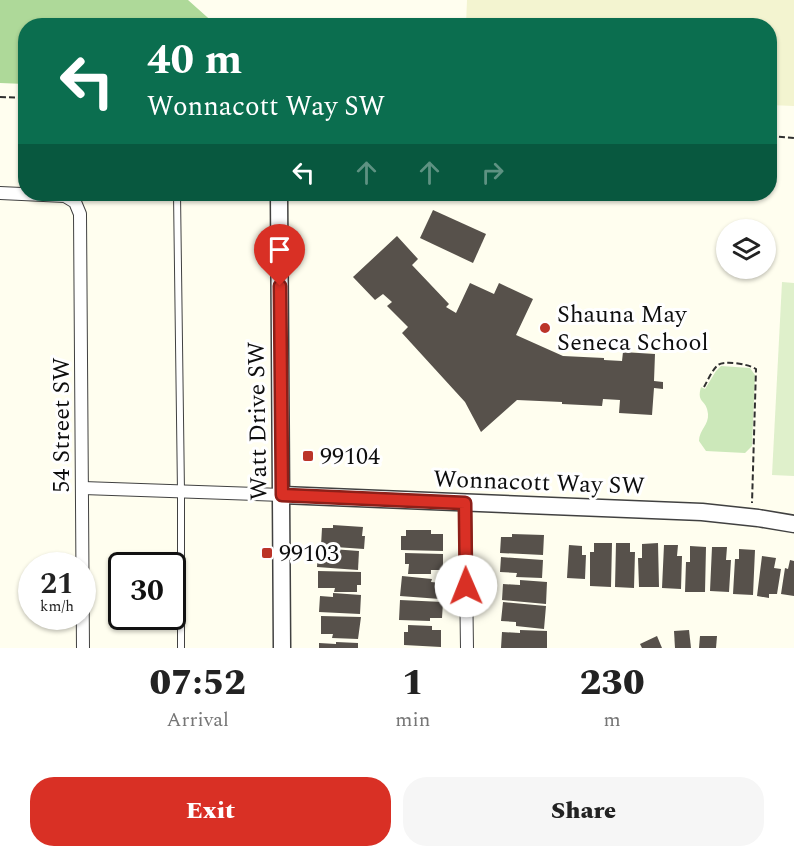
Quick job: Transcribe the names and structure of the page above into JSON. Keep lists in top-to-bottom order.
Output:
{
  "streets": {
    "street": ["Watt Drive SW", "54 Street SW", "Wonnacott Way SW"]
  },
  "crossings": [
    ["Watt Drive SW", "Wonnacott Way SW"]
  ],
  "places": {
    "other": ["Shauna May Seneca School"],
    "transit": ["99104", "99103"]
  },
  "page": {
    "turn": ["40 m", "Wonnacott Way SW"],
    "speed": "21 km/h",
    "limit": "30",
    "eta": [
      "07:52",
      "Arrival",
      "1",
      "min",
      "230",
      "m"
    ],
    "buttons": ["Exit", "Share"]
  }
}
